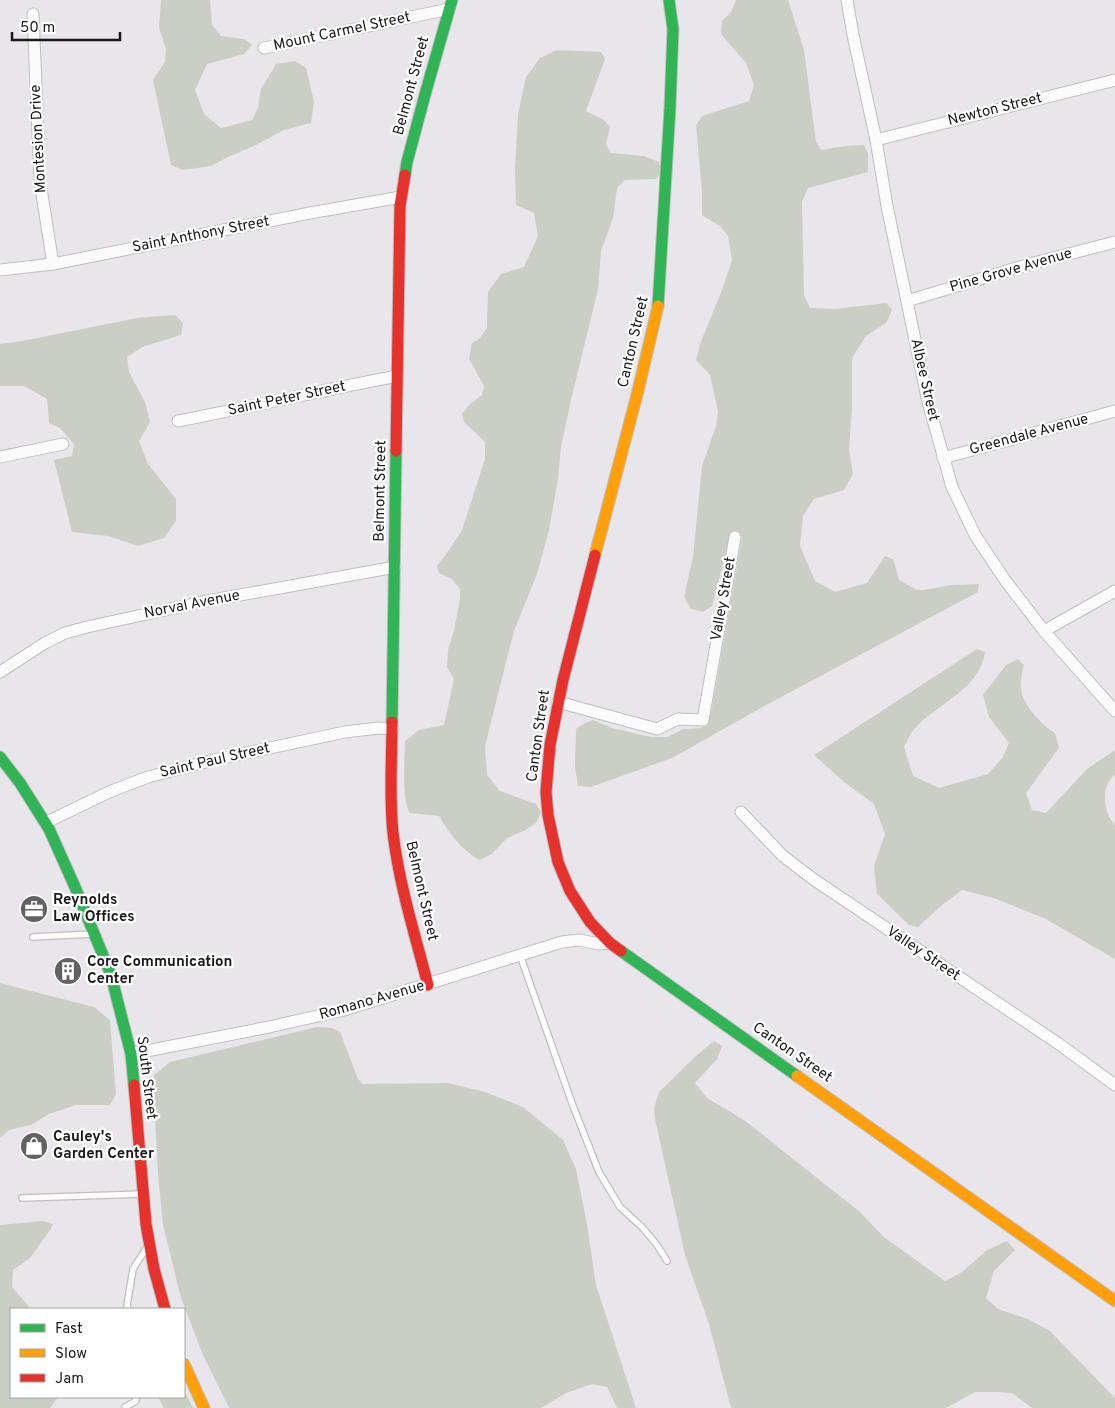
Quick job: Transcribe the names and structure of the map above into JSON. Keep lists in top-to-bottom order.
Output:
{
  "streets": {
    "street": [
      "Mount Carmel Street",
      "Belmont Street",
      "Newton Street",
      "Montesion Drive",
      "Saint Anthony Street",
      "Pine Grove Avenue",
      "Canton Street",
      "Albee Street",
      "Saint Peter Street",
      "Greendale Avenue",
      "Valley Street",
      "Norval Avenue",
      "Saint Paul Street",
      "Romano Avenue",
      "South Street"
    ]
  },
  "crossings": [
    ["Mount Carmel Street", "Belmont Street"],
    ["Belmont Street", "Saint Anthony Street"],
    ["Belmont Street", "Saint Peter Street"],
    ["Belmont Street", "Norval Avenue"],
    ["Belmont Street", "Saint Paul Street"],
    ["Belmont Street", "Romano Avenue"],
    ["Newton Street", "Albee Street"],
    ["Montesion Drive", "Saint Anthony Street"],
    ["Pine Grove Avenue", "Albee Street"],
    ["Canton Street", "Valley Street"],
    ["Canton Street", "Romano Avenue"],
    ["Albee Street", "Greendale Avenue"],
    ["Saint Paul Street", "South Street"],
    ["Romano Avenue", "South Street"]
  ],
  "places": {
    "office": ["Reynolds Law Offices"],
    "building": ["Core Communication Center"],
    "shop": ["Cauley's Garden Center"]
  },
  "legend": ["Fast", "Slow", "Jam"],
  "scale_bar": "50 m"
}
